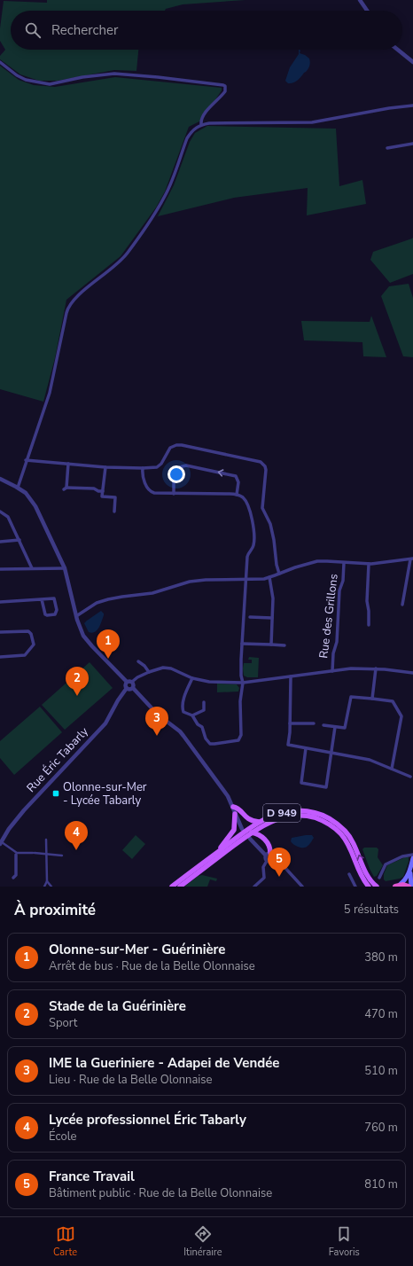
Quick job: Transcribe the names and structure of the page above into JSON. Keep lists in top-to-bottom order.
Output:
{
  "streets": {
    "main road": ["D 949"],
    "street": ["Rue des Grillons", "Rue Éric Tabarly"]
  },
  "places": {
    "transit": ["Olonne-sur-Mer - Lycée Tabarly"]
  },
  "page": {
    "search": "Rechercher",
    "pins": [
      "1",
      "2",
      "3",
      "4",
      "5"
    ],
    "heading": ["À proximité", "5 résultats"],
    "list": [
      {
        "mark": "1",
        "name": "Olonne-sur-Mer - Guérinière",
        "note": "Arrêt de bus · Rue de la Belle Olonnaise",
        "value": "380 m"
      },
      {
        "mark": "2",
        "name": "Stade de la Guérinière",
        "note": "Sport",
        "value": "470 m"
      },
      {
        "mark": "3",
        "name": "IME la Gueriniere - Adapei de Vendée",
        "note": "Lieu · Rue de la Belle Olonnaise",
        "value": "510 m"
      },
      {
        "mark": "4",
        "name": "Lycée professionnel Éric Tabarly",
        "note": "École",
        "value": "760 m"
      },
      {
        "mark": "5",
        "name": "France Travail",
        "note": "Bâtiment public · Rue de la Belle Olonnaise",
        "value": "810 m"
      }
    ],
    "nav": ["Carte", "Itinéraire", "Favoris"]
  }
}
